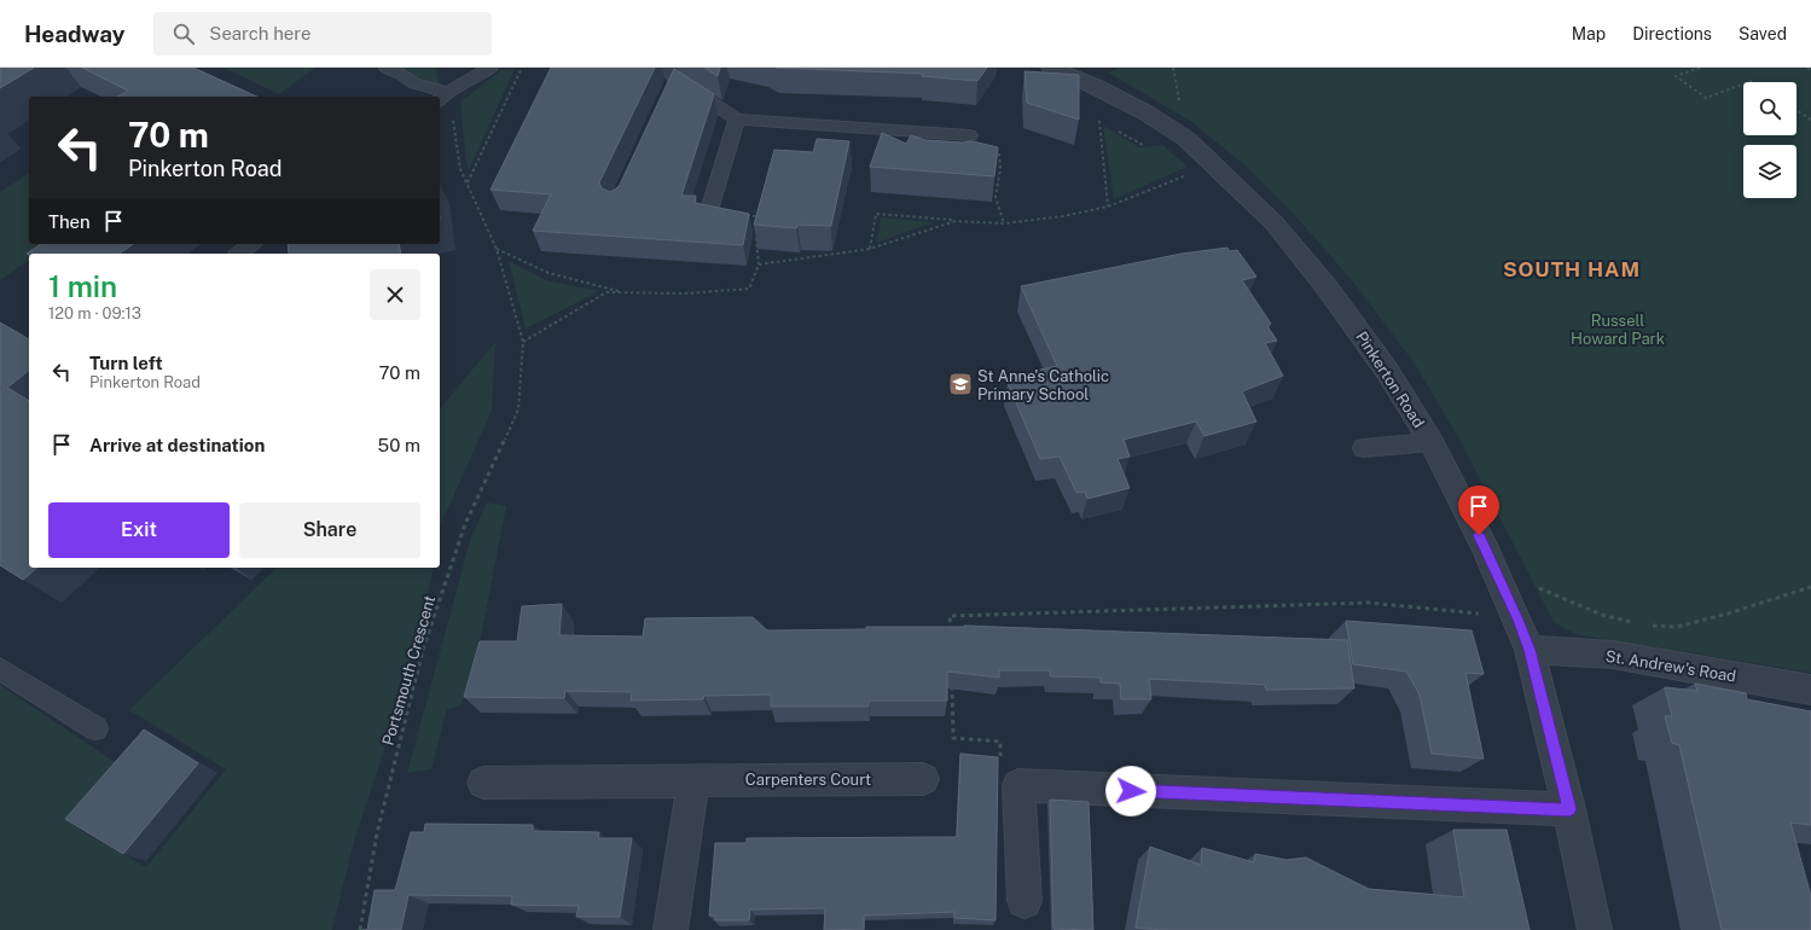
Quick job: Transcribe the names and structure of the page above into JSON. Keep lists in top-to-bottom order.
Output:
{
  "streets": {
    "street": ["Pinkerton Road", "St. Andrew's Road", "Carpenters Court"],
    "path": ["Portsmouth Crescent"]
  },
  "crossings": [
    ["Pinkerton Road", "St. Andrew's Road"]
  ],
  "districts": ["SOUTH HAM"],
  "parks": ["Russell Howard Park"],
  "places": {
    "school or university": ["St Anne's Catholic Primary School"]
  },
  "page": {
    "header": "Headway",
    "search": "Search here",
    "nav": ["Map", "Directions", "Saved"],
    "turn": ["70 m", "Pinkerton Road"],
    "then": "Then",
    "heading": ["1 min", "120 m · 09:13"],
    "list": [
      {
        "name": "Turn left",
        "note": "Pinkerton Road",
        "value": "70 m"
      },
      {
        "name": "Arrive at destination",
        "value": "50 m"
      }
    ],
    "buttons": ["Exit", "Share"]
  }
}
